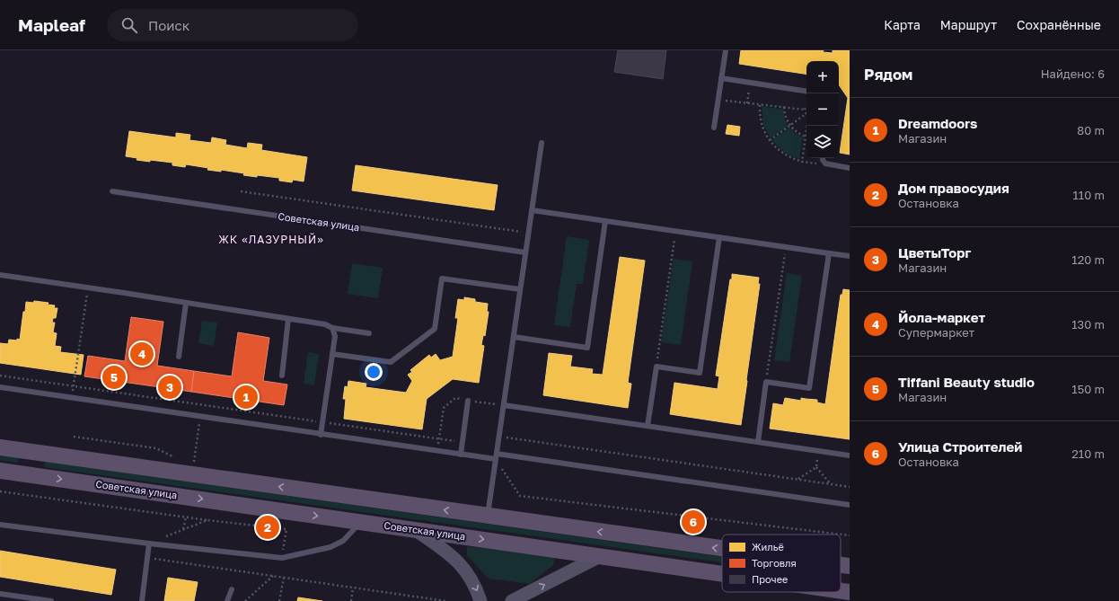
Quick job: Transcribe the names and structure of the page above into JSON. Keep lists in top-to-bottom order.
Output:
{
  "streets": {
    "main road": ["Советская улица"]
  },
  "districts": ["ЖК «ЛАЗУРНЫЙ»"],
  "legend": ["Жильё", "Торговля", "Прочее"],
  "page": {
    "header": "Mapleaf",
    "search": "Поиск",
    "nav": ["Карта", "Маршрут", "Сохранённые"],
    "heading": ["Рядом", "Найдено: 6"],
    "map_buttons": ["+", "−"],
    "list": [
      {
        "mark": "1",
        "name": "Dreamdoors",
        "note": "Магазин",
        "value": "80 m"
      },
      {
        "mark": "2",
        "name": "Дом правосудия",
        "note": "Остановка",
        "value": "110 m"
      },
      {
        "mark": "3",
        "name": "ЦветыТорг",
        "note": "Магазин",
        "value": "120 m"
      },
      {
        "mark": "4",
        "name": "Йола-маркет",
        "note": "Супермаркет",
        "value": "130 m"
      },
      {
        "mark": "5",
        "name": "Tiffani Beauty studio",
        "note": "Магазин",
        "value": "150 m"
      },
      {
        "mark": "6",
        "name": "Улица Строителей",
        "note": "Остановка",
        "value": "210 m"
      }
    ],
    "pins": [
      "4",
      "5",
      "3",
      "1",
      "6",
      "2"
    ]
  }
}
